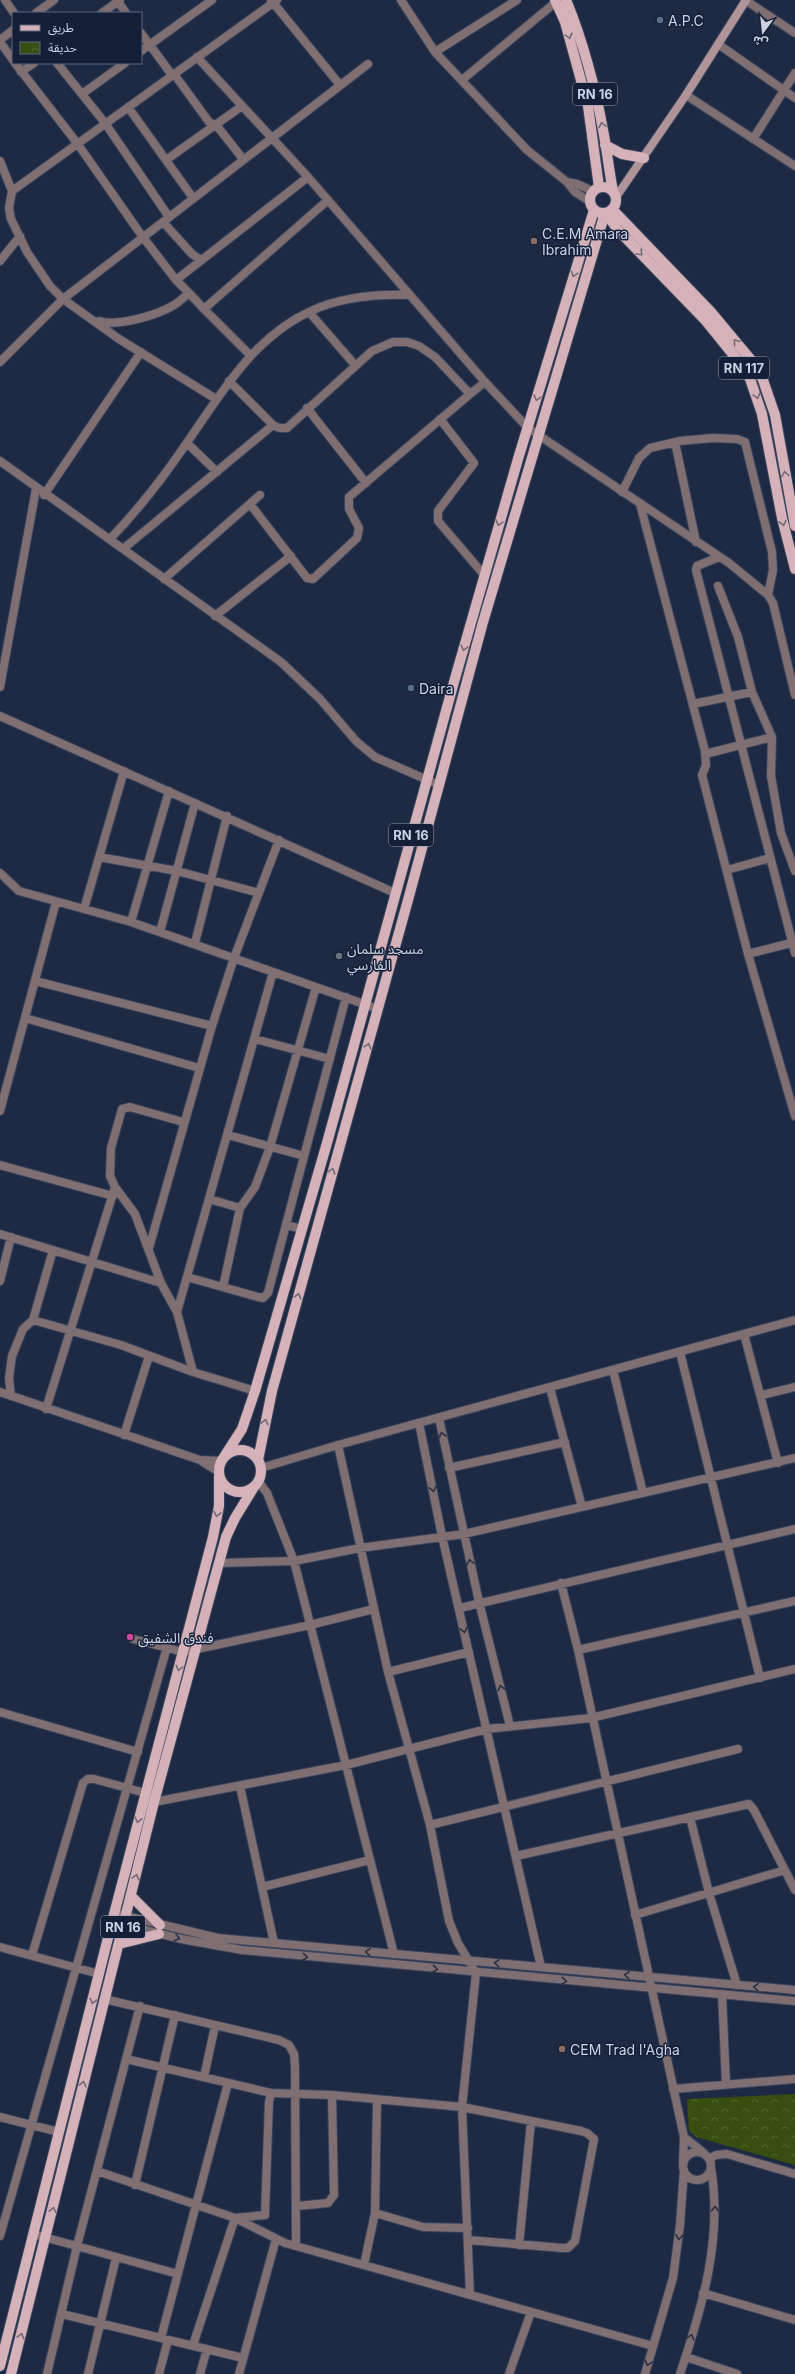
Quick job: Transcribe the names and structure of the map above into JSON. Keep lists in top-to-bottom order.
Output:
{
  "streets": {
    "main road": ["RN 16", "RN 117"]
  },
  "crossings": [
    ["RN 16", "RN 117"]
  ],
  "places": [
    "A.P.C",
    "C.E.M Amara Ibrahim",
    "Daira",
    "مسجد سلمان الفارسي",
    "فندق الشفيق",
    "CEM Trad l'Agha"
  ],
  "legend": ["طريق", "حديقة"],
  "north": "bottom"
}
